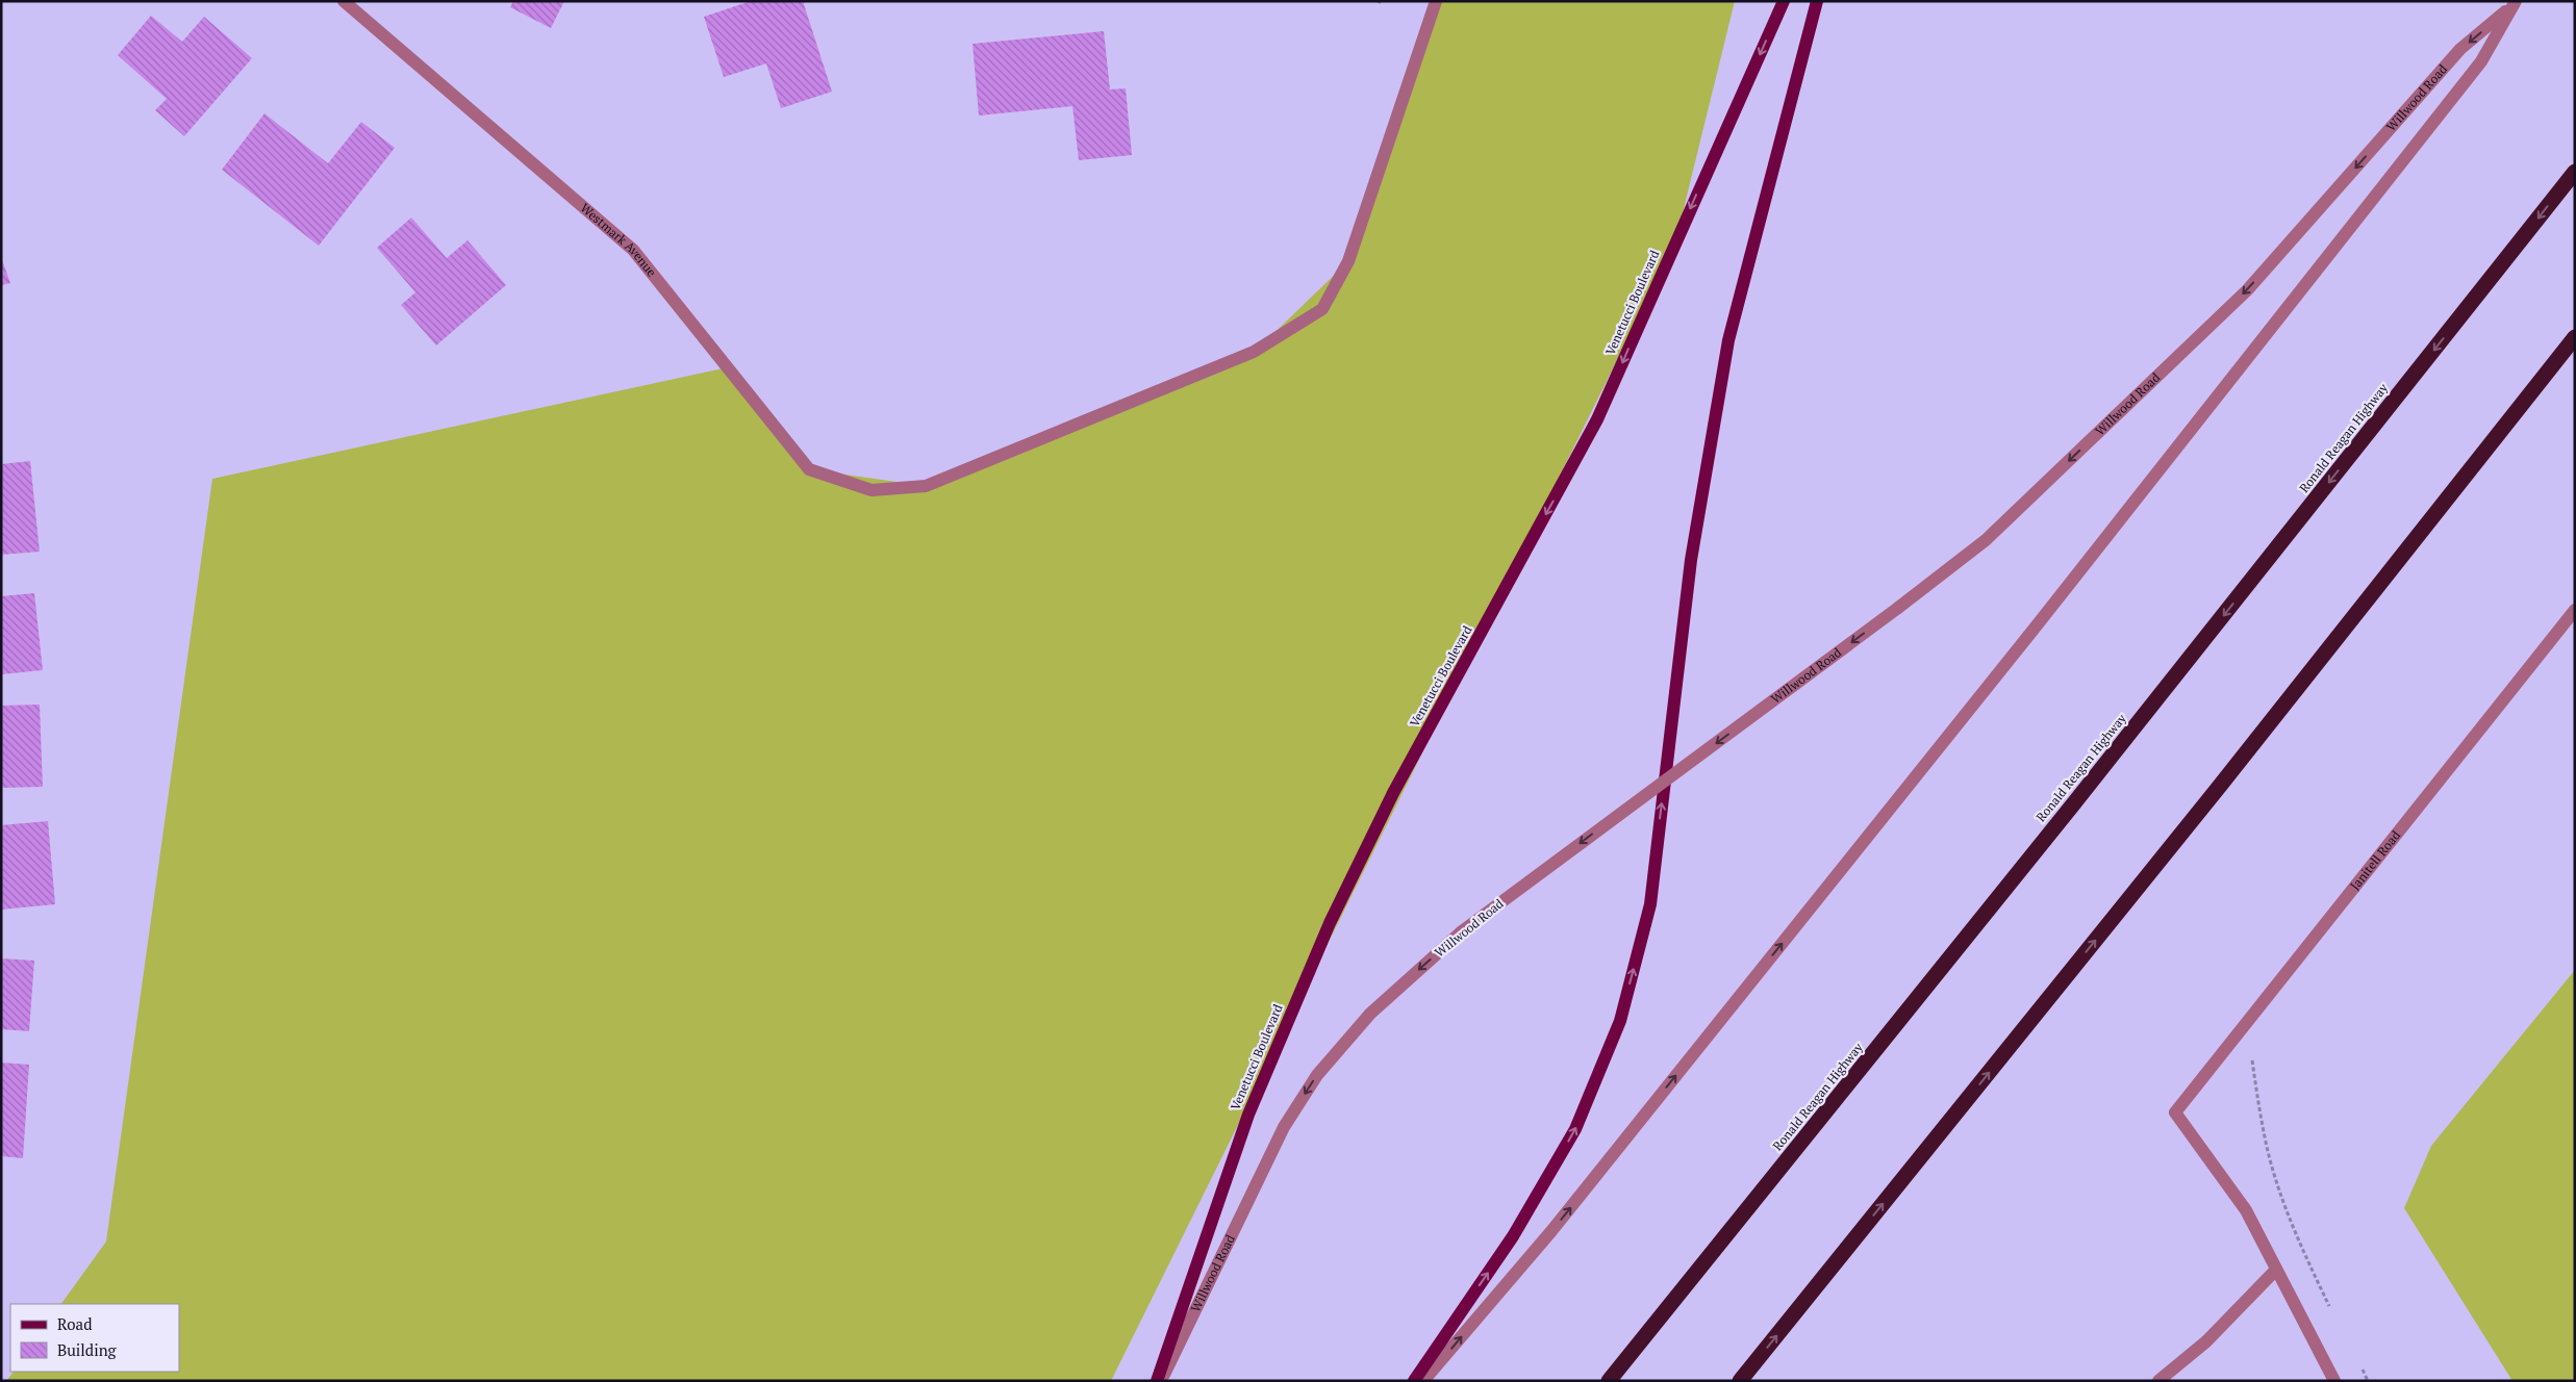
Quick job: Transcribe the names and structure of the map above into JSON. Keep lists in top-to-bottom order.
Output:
{
  "streets": {
    "highway": ["Ronald Reagan Highway"],
    "main road": ["Venetucci Boulevard"],
    "street": ["Willwood Road", "Westmark Avenue", "Janitell Road"]
  },
  "crossings": [
    ["Willwood Road", "Venetucci Boulevard"]
  ],
  "legend": ["Road", "Building"]
}
